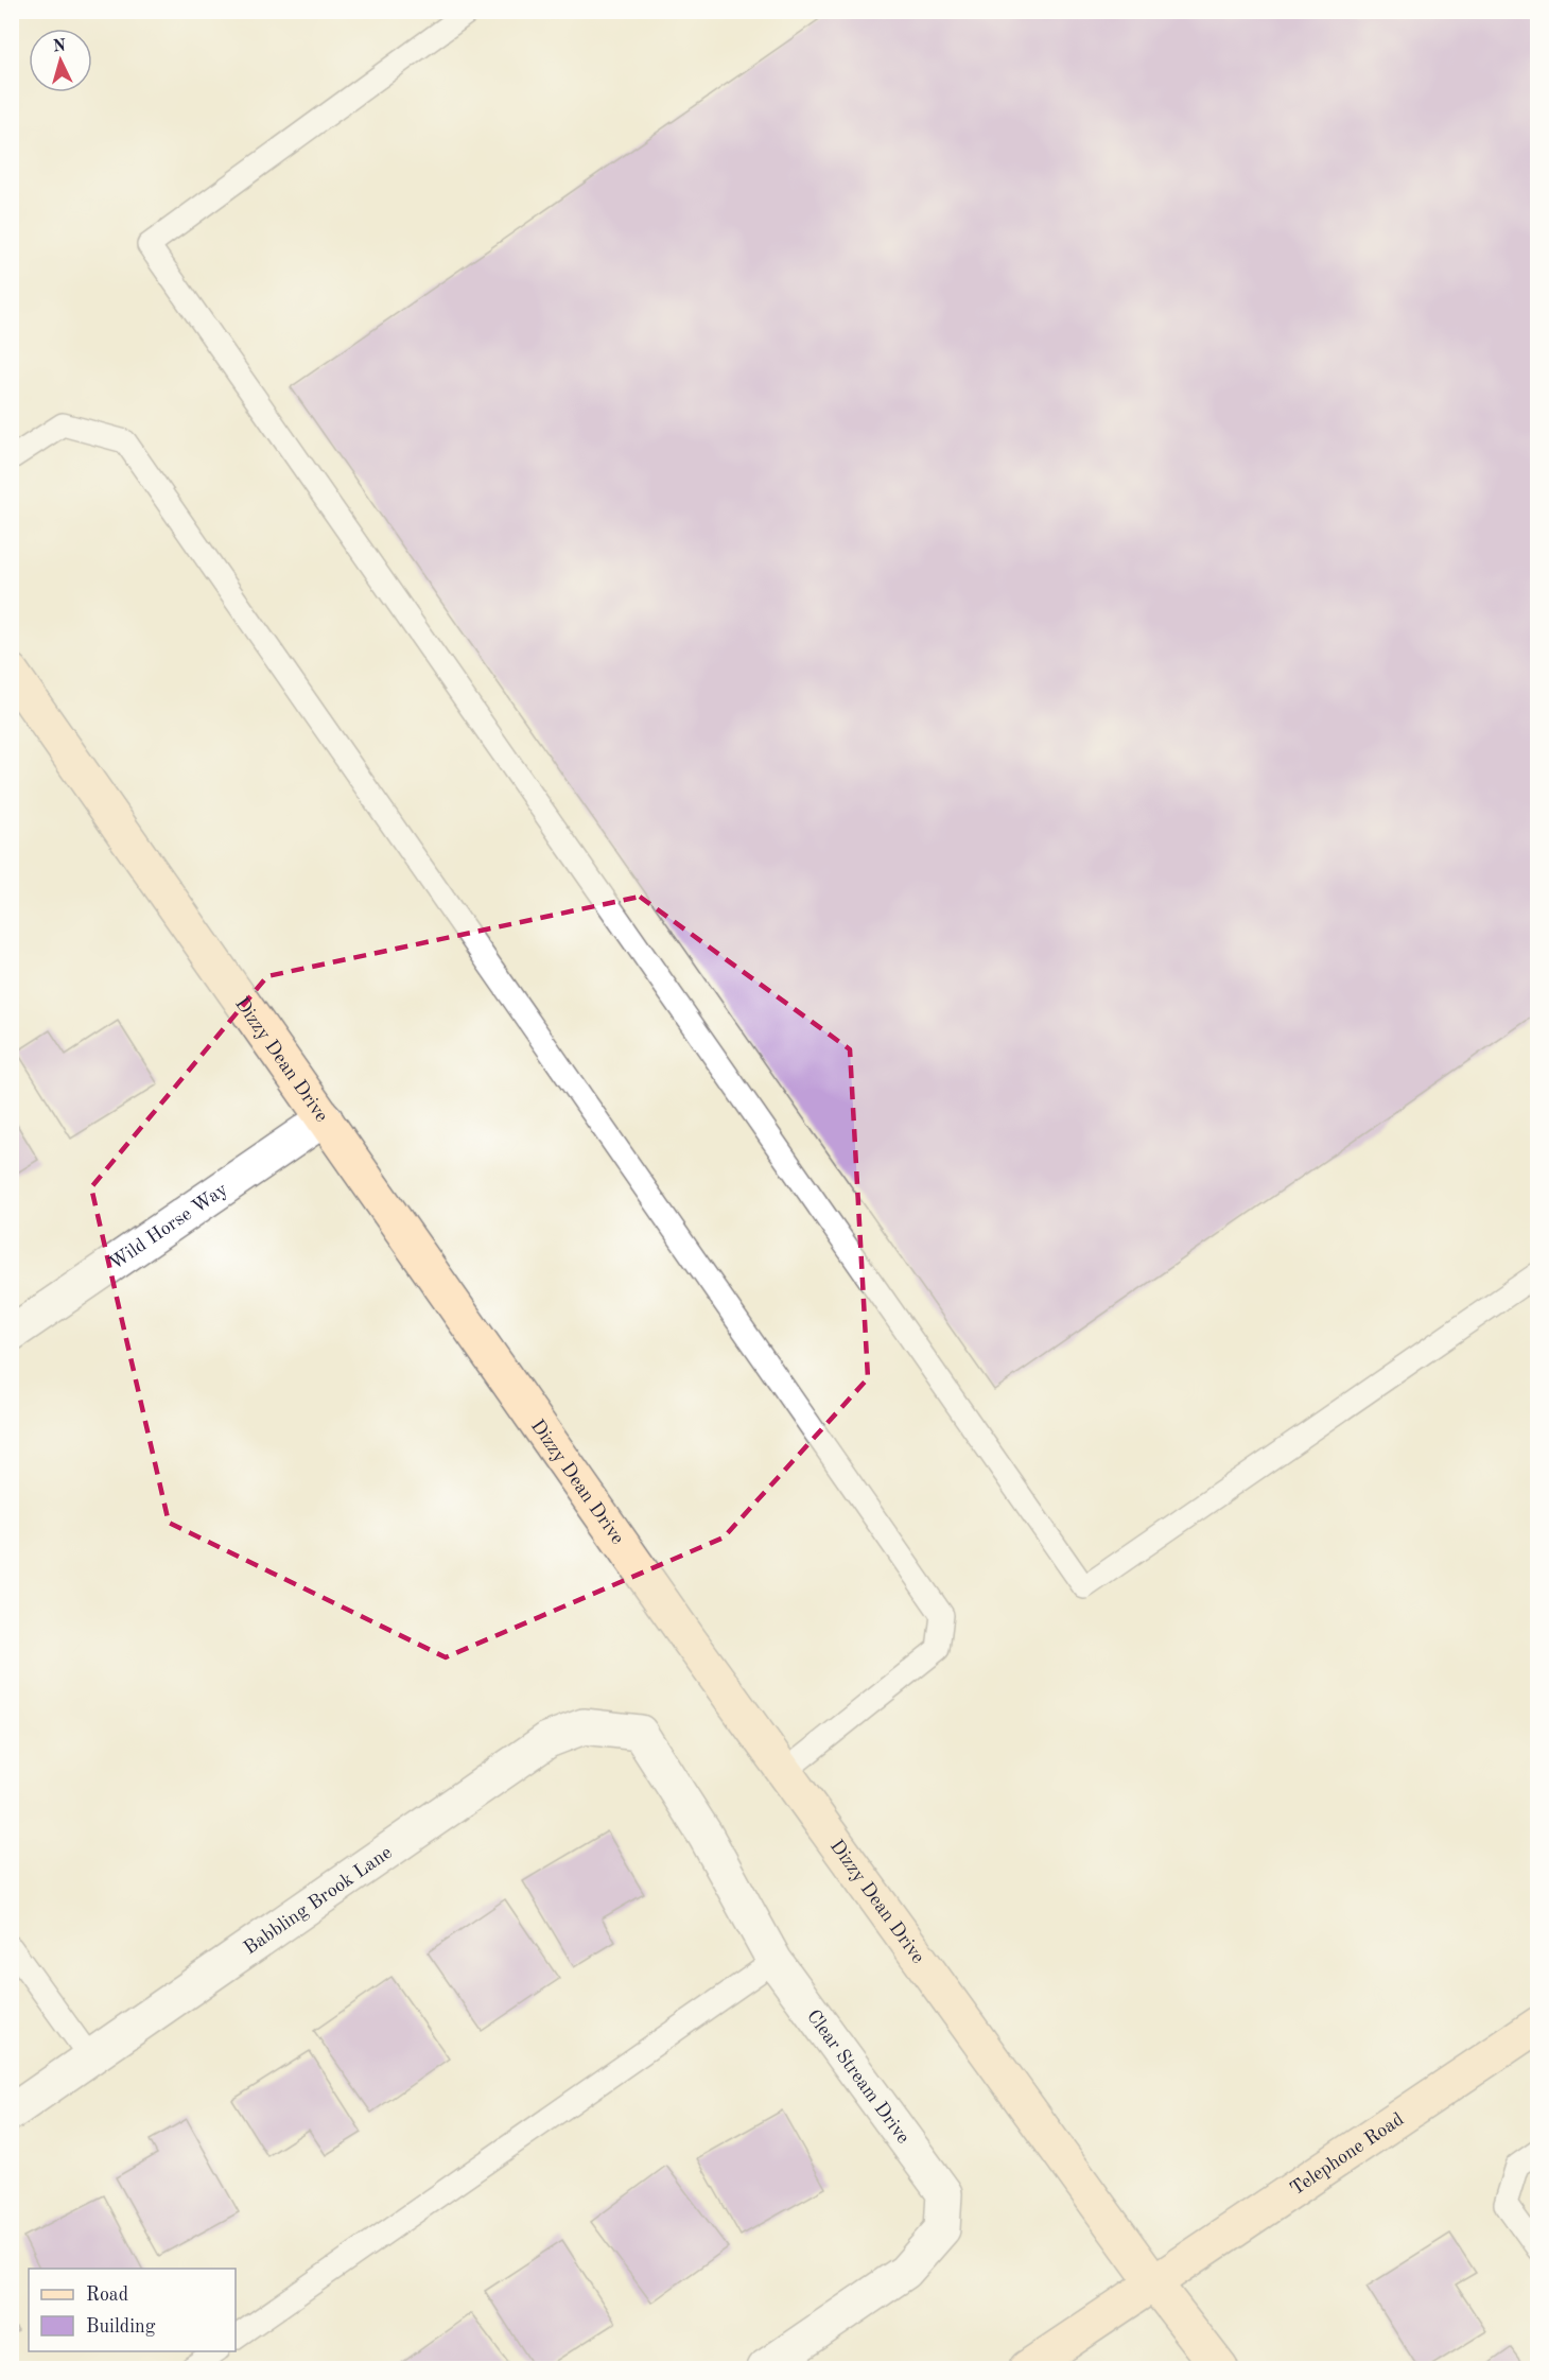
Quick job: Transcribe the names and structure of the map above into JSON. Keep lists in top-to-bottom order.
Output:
{
  "streets": {
    "street": [
      "Dizzy Dean Drive",
      "Wild Horse Way",
      "Babbling Brook Lane",
      "Clear Stream Drive",
      "Telephone Road"
    ]
  },
  "crossings": [
    ["Dizzy Dean Drive", "Wild Horse Way"],
    ["Dizzy Dean Drive", "Telephone Road"],
    ["Babbling Brook Lane", "Clear Stream Drive"]
  ],
  "legend": ["Road", "Building"],
  "north": "top"
}
